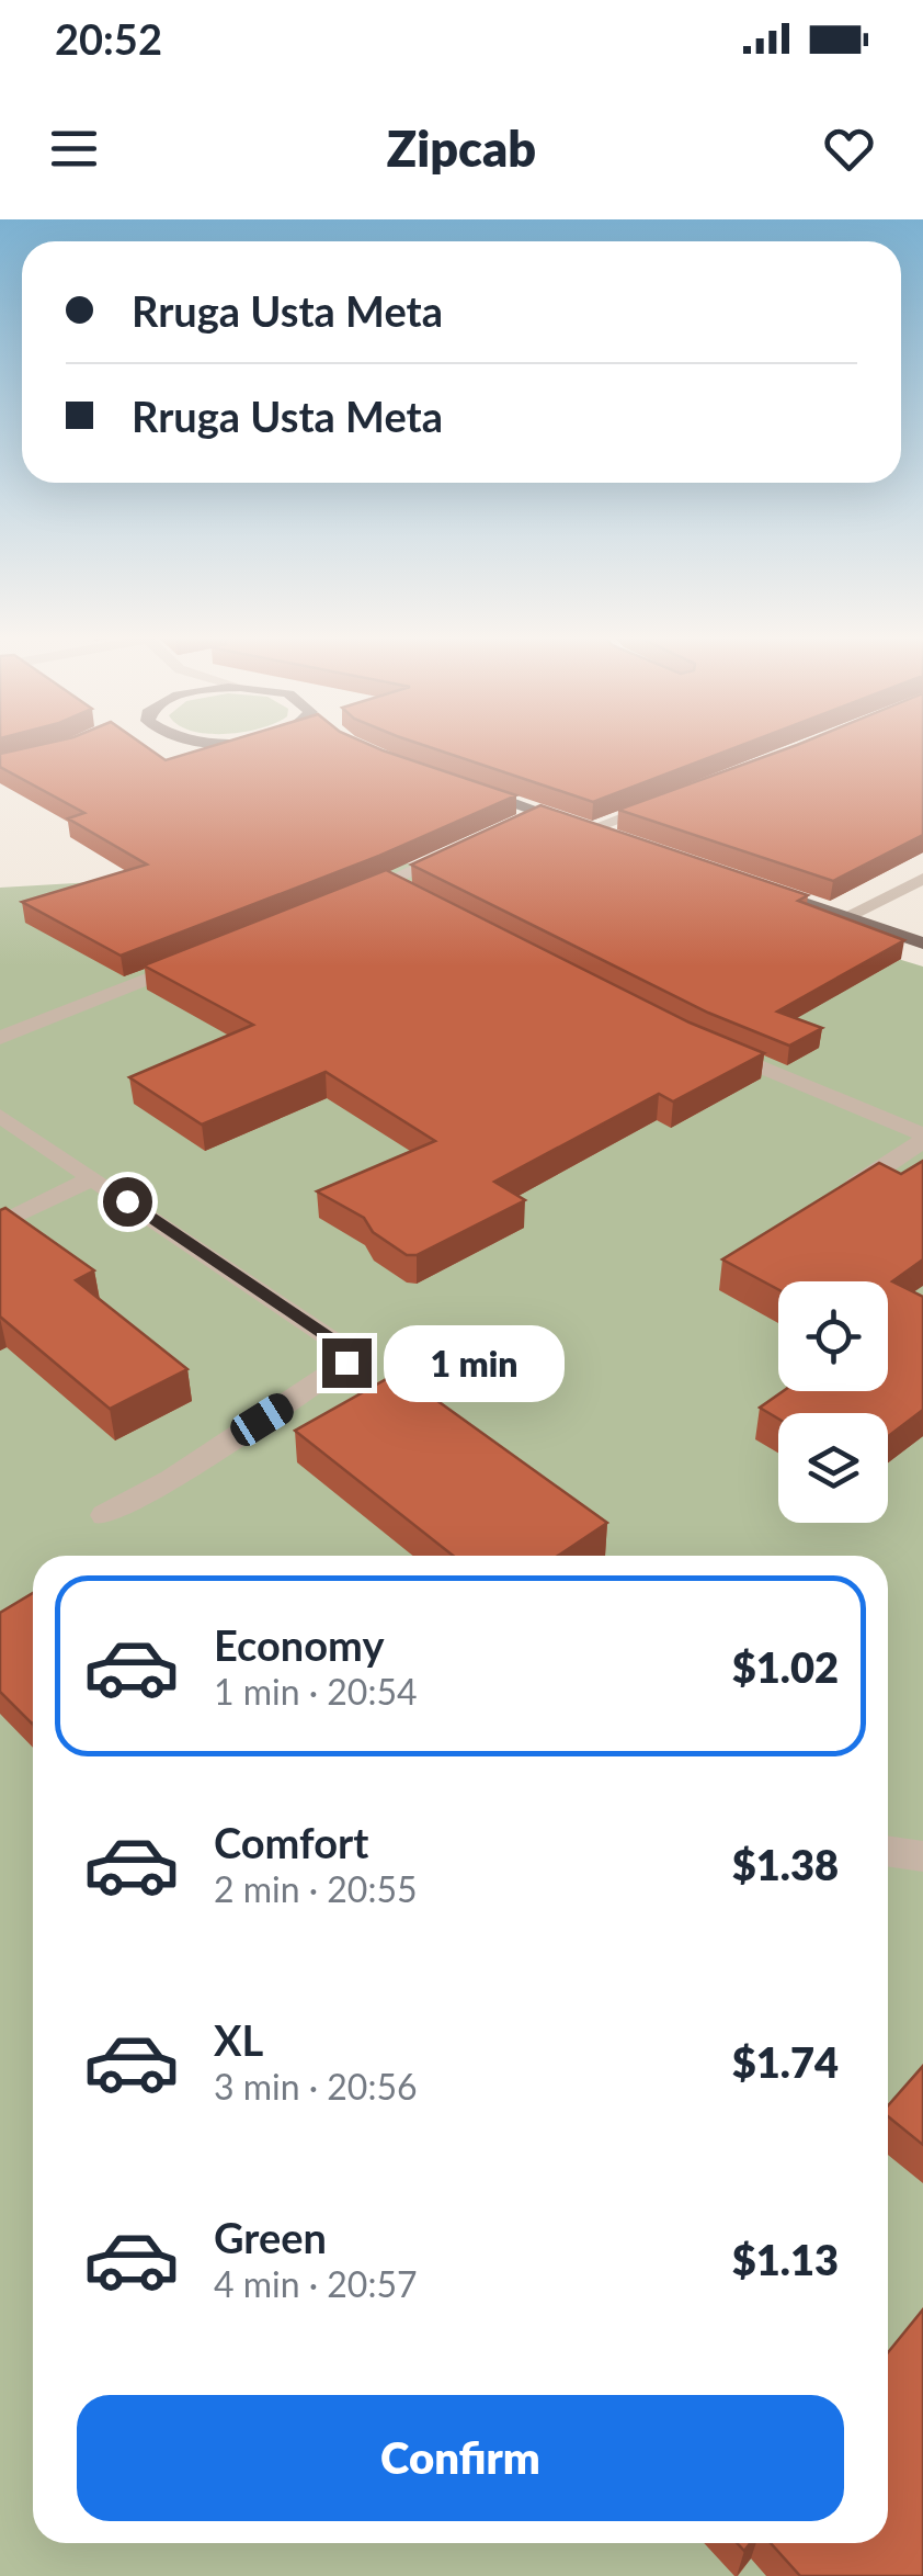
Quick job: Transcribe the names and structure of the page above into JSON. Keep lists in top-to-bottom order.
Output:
{
  "page": {
    "status": "20:52",
    "header": "Zipcab",
    "banner": ["Rruga Usta Meta", "Rruga Usta Meta"],
    "bubble": "1 min",
    "list": [
      {
        "name": "Economy",
        "note": "1 min · 20:54",
        "value": "$1.02"
      },
      {
        "name": "Comfort",
        "note": "2 min · 20:55",
        "value": "$1.38"
      },
      {
        "name": "XL",
        "note": "3 min · 20:56",
        "value": "$1.74"
      },
      {
        "name": "Green",
        "note": "4 min · 20:57",
        "value": "$1.13"
      }
    ],
    "buttons": "Confirm"
  }
}
